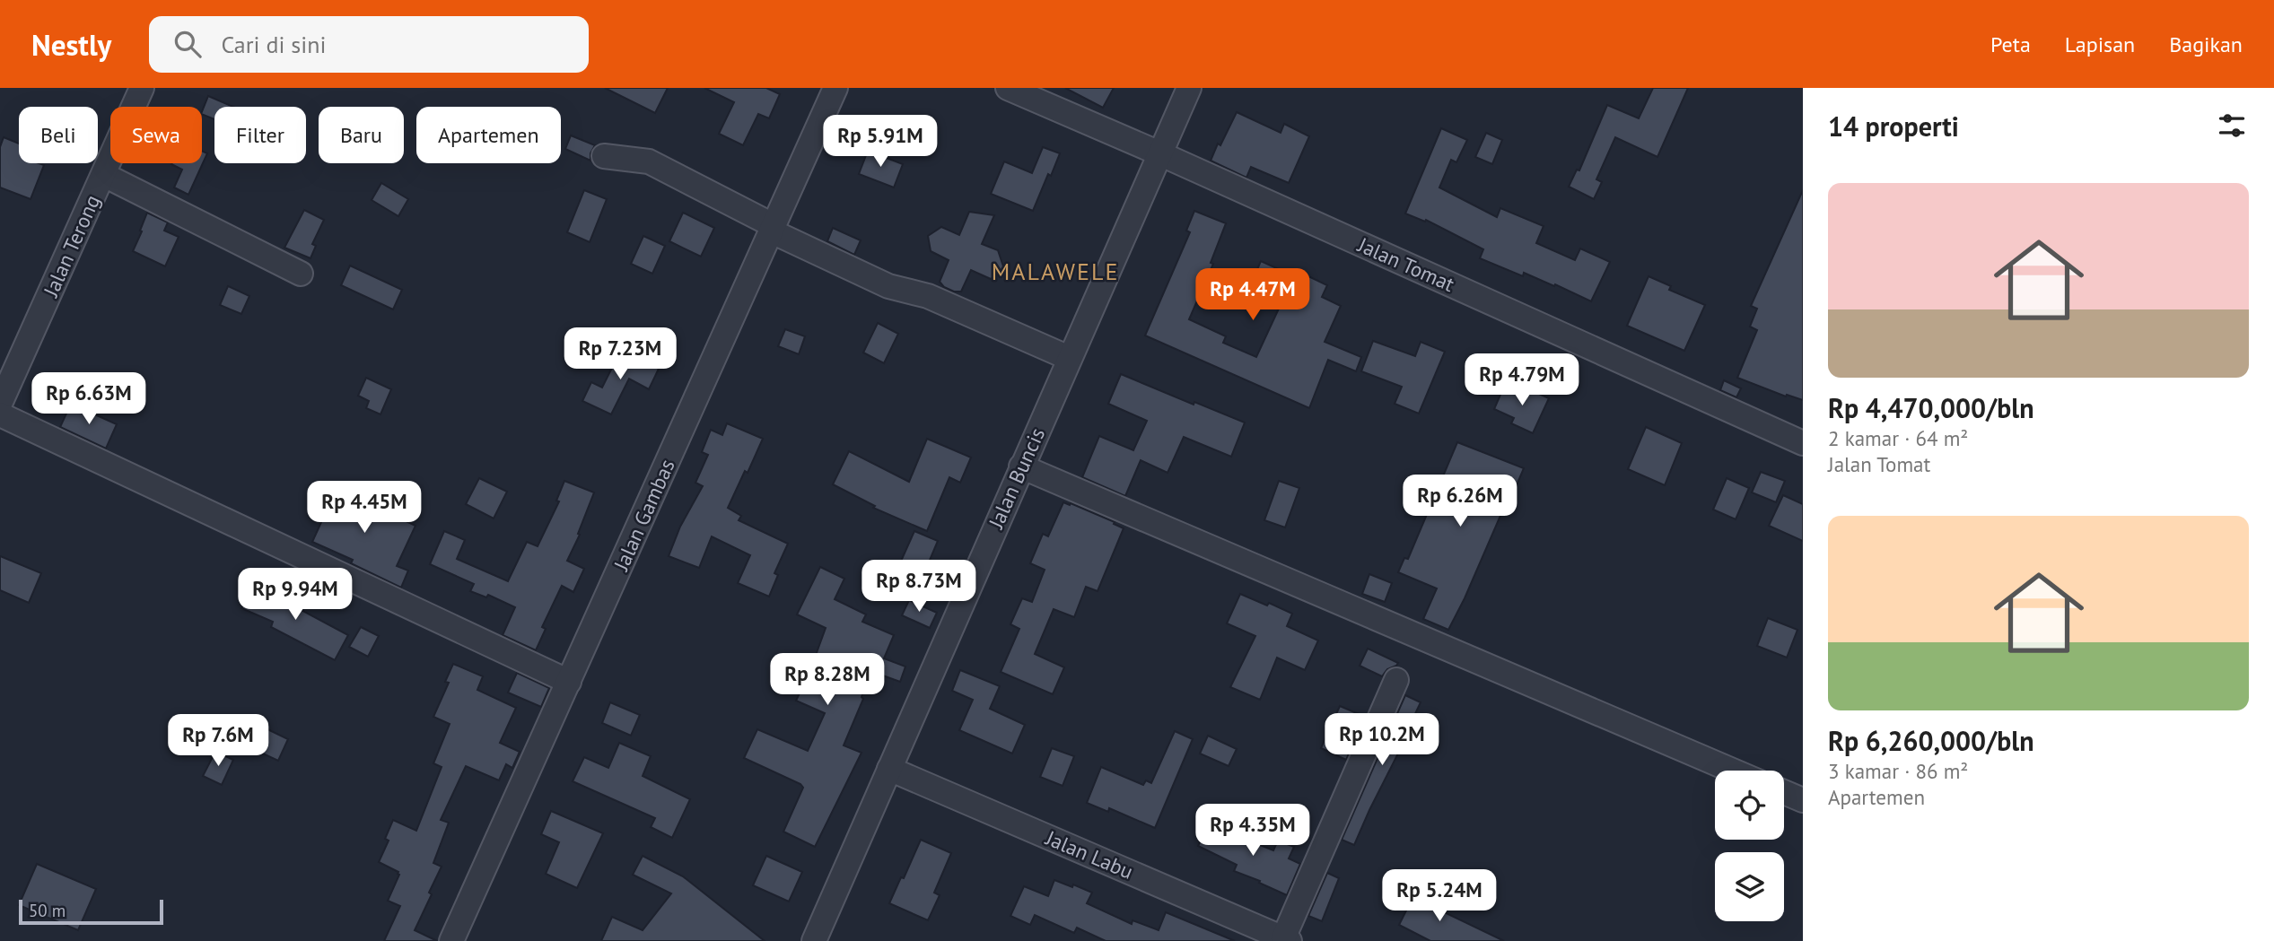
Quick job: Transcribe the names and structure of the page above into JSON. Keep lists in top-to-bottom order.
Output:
{
  "streets": {
    "street": [
      "Jalan Terong",
      "Jalan Tomat",
      "Jalan Buncis",
      "Jalan Gambas",
      "Jalan Labu"
    ]
  },
  "crossings": [
    ["Jalan Tomat", "Jalan Buncis"],
    ["Jalan Buncis", "Jalan Labu"]
  ],
  "districts": ["MALAWELE"],
  "scale_bar": "50 m",
  "page": {
    "header": "Nestly",
    "search": "Cari di sini",
    "nav": ["Peta", "Lapisan", "Bagikan"],
    "heading": "14 properti",
    "chip": [
      "Beli",
      "Sewa",
      "Filter",
      "Baru",
      "Apartemen"
    ],
    "price": [
      "Rp 5.91M",
      "Rp 4.47M",
      "Rp 7.23M",
      "Rp 4.79M",
      "Rp 6.63M",
      "Rp 6.26M",
      "Rp 4.45M",
      "Rp 8.73M",
      "Rp 9.94M",
      "Rp 8.28M",
      "Rp 10.2M",
      "Rp 7.6M",
      "Rp 4.35M",
      "Rp 5.24M"
    ],
    "list": [
      {
        "name": "Rp 4,470,000/bln",
        "note": "2 kamar · 64 m² · Jalan Tomat"
      },
      {
        "name": "Rp 6,260,000/bln",
        "note": "3 kamar · 86 m² · Apartemen"
      }
    ],
    "scale": "50 m"
  }
}
